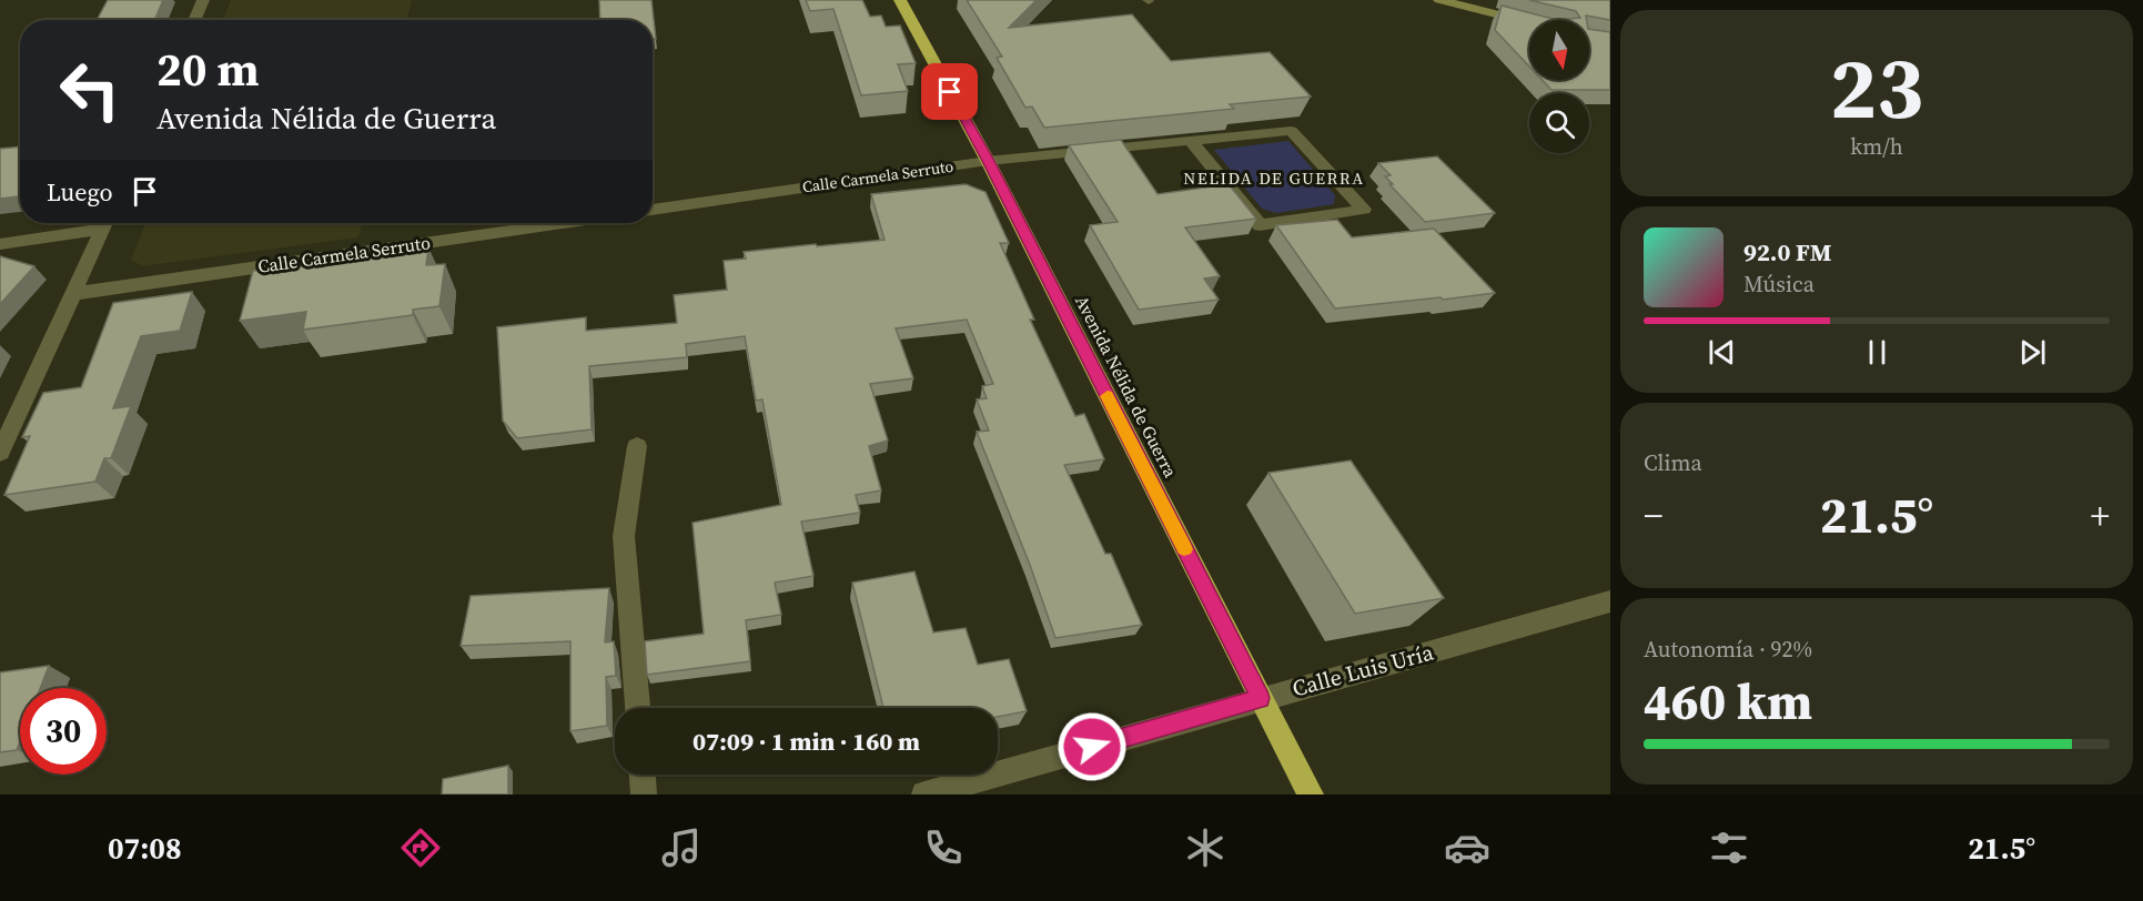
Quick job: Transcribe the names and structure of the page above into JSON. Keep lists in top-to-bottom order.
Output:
{
  "streets": {
    "highway": ["Avenida Nélida de Guerra"],
    "street": ["Calle Carmela Serruto", "Calle Luis Uría"]
  },
  "crossings": [
    ["Calle Carmela Serruto", "Avenida Nélida de Guerra"],
    ["Avenida Nélida de Guerra", "Calle Luis Uría"]
  ],
  "districts": ["NELIDA DE GUERRA"],
  "north": "bottom",
  "page": {
    "tile": [
      ["23", "km/h"],
      "Clima",
      ["Autonomía · 92%", "460 km"]
    ],
    "turn": ["20 m", "Avenida Nélida de Guerra"],
    "then": "Luego",
    "song": ["92.0 FM", "Música"],
    "heat": ["−", "21.5°", "+"],
    "limit": "30",
    "trip": "07:09 · 1 min · 160 m",
    "tabs": ["07:08", "21.5°"]
  }
}
